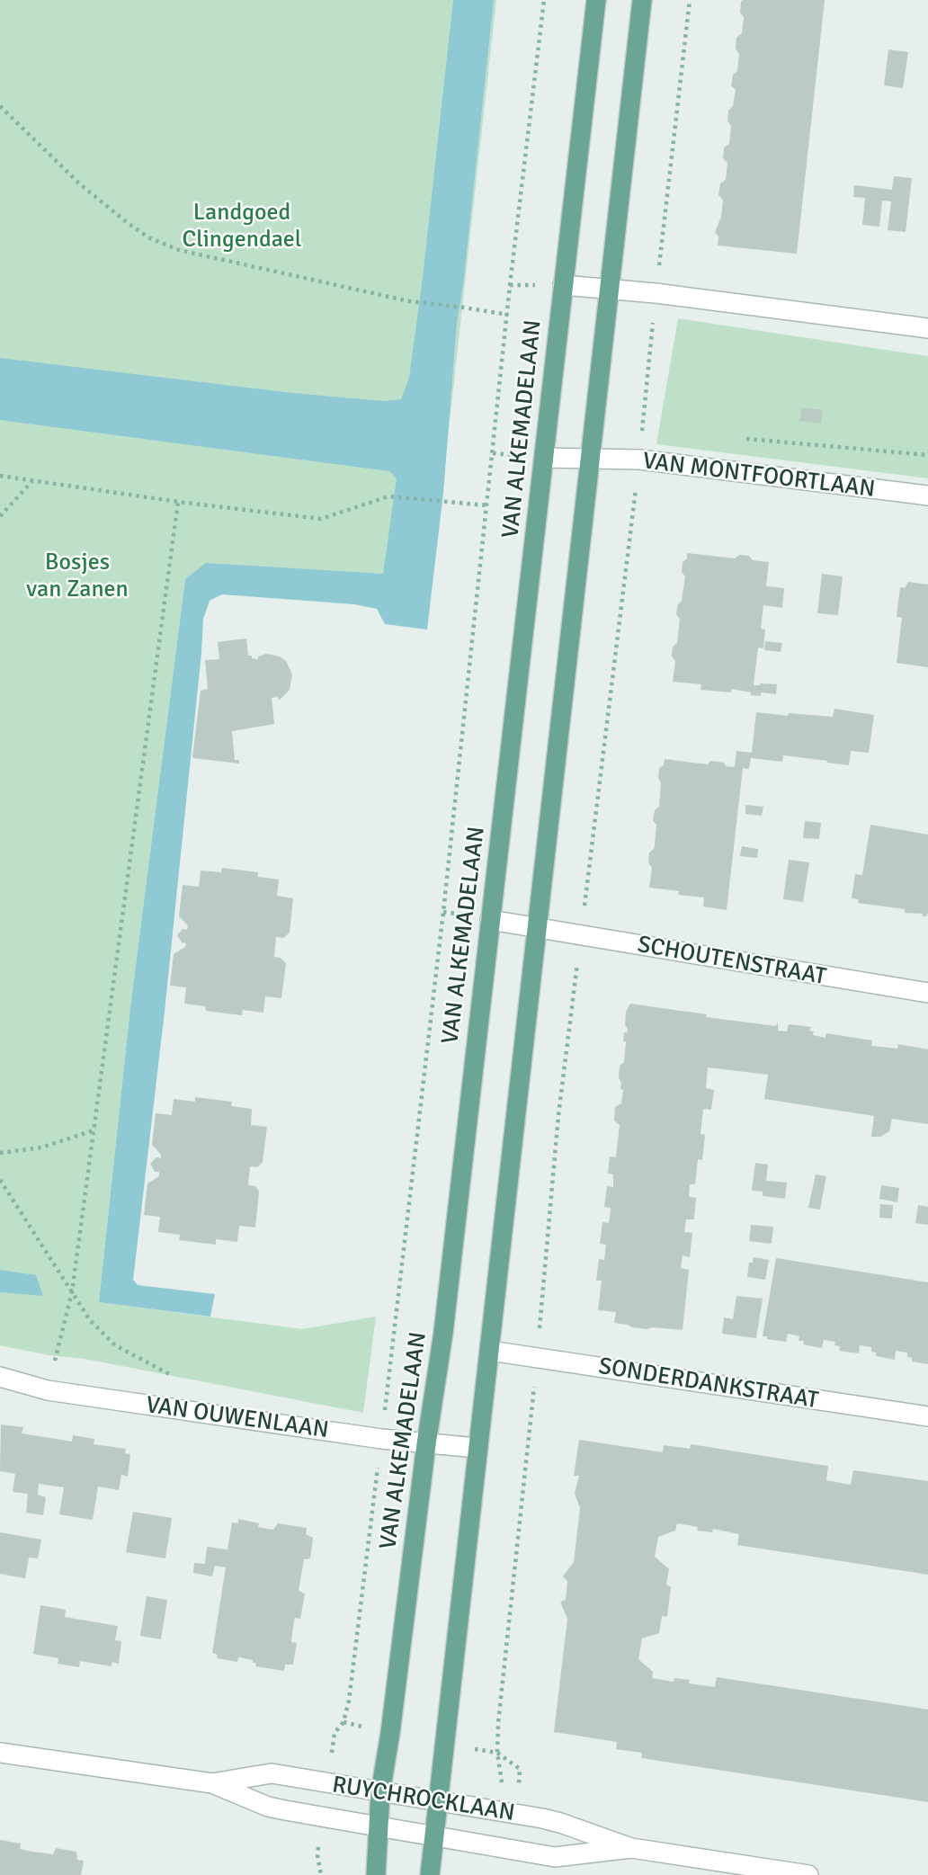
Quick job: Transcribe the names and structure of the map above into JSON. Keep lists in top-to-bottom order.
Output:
{
  "streets": {
    "main road": ["VAN ALKEMADELAAN"],
    "street": [
      "VAN MONTFOORTLAAN",
      "SCHOUTENSTRAAT",
      "SONDERDANKSTRAAT",
      "VAN OUWENLAAN",
      "RUYCHROCKLAAN"
    ]
  },
  "crossings": [
    ["VAN ALKEMADELAAN", "VAN MONTFOORTLAAN"],
    ["VAN ALKEMADELAAN", "SCHOUTENSTRAAT"],
    ["VAN ALKEMADELAAN", "VAN OUWENLAAN"],
    ["VAN ALKEMADELAAN", "RUYCHROCKLAAN"]
  ],
  "parks": ["Landgoed Clingendael", "Bosjes van Zanen"]
}
